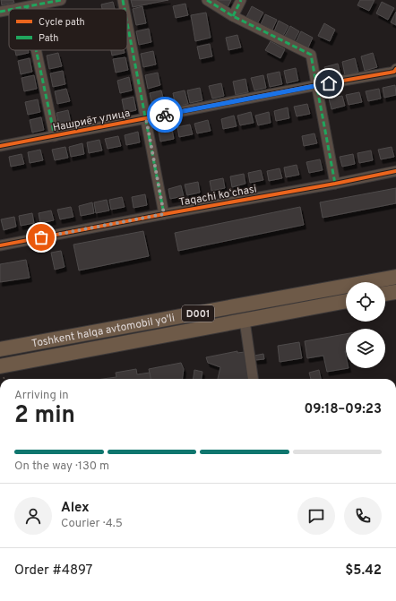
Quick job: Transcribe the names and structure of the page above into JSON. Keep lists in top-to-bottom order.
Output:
{
  "streets": {
    "highway": ["D001", "Toshkent halqa avtomobil yo'li"],
    "street": ["Нашриёт улица", "Taqachi koʻchasi"]
  },
  "legend": ["Cycle path", "Path"],
  "page": {
    "heading": ["2 min", "Arriving in", "09:18–09:23"],
    "panel": [
      "Alex",
      "Courier · 4.5",
      "Order #4897",
      "$5.42"
    ],
    "bar": "On the way · 130 m"
  }
}
